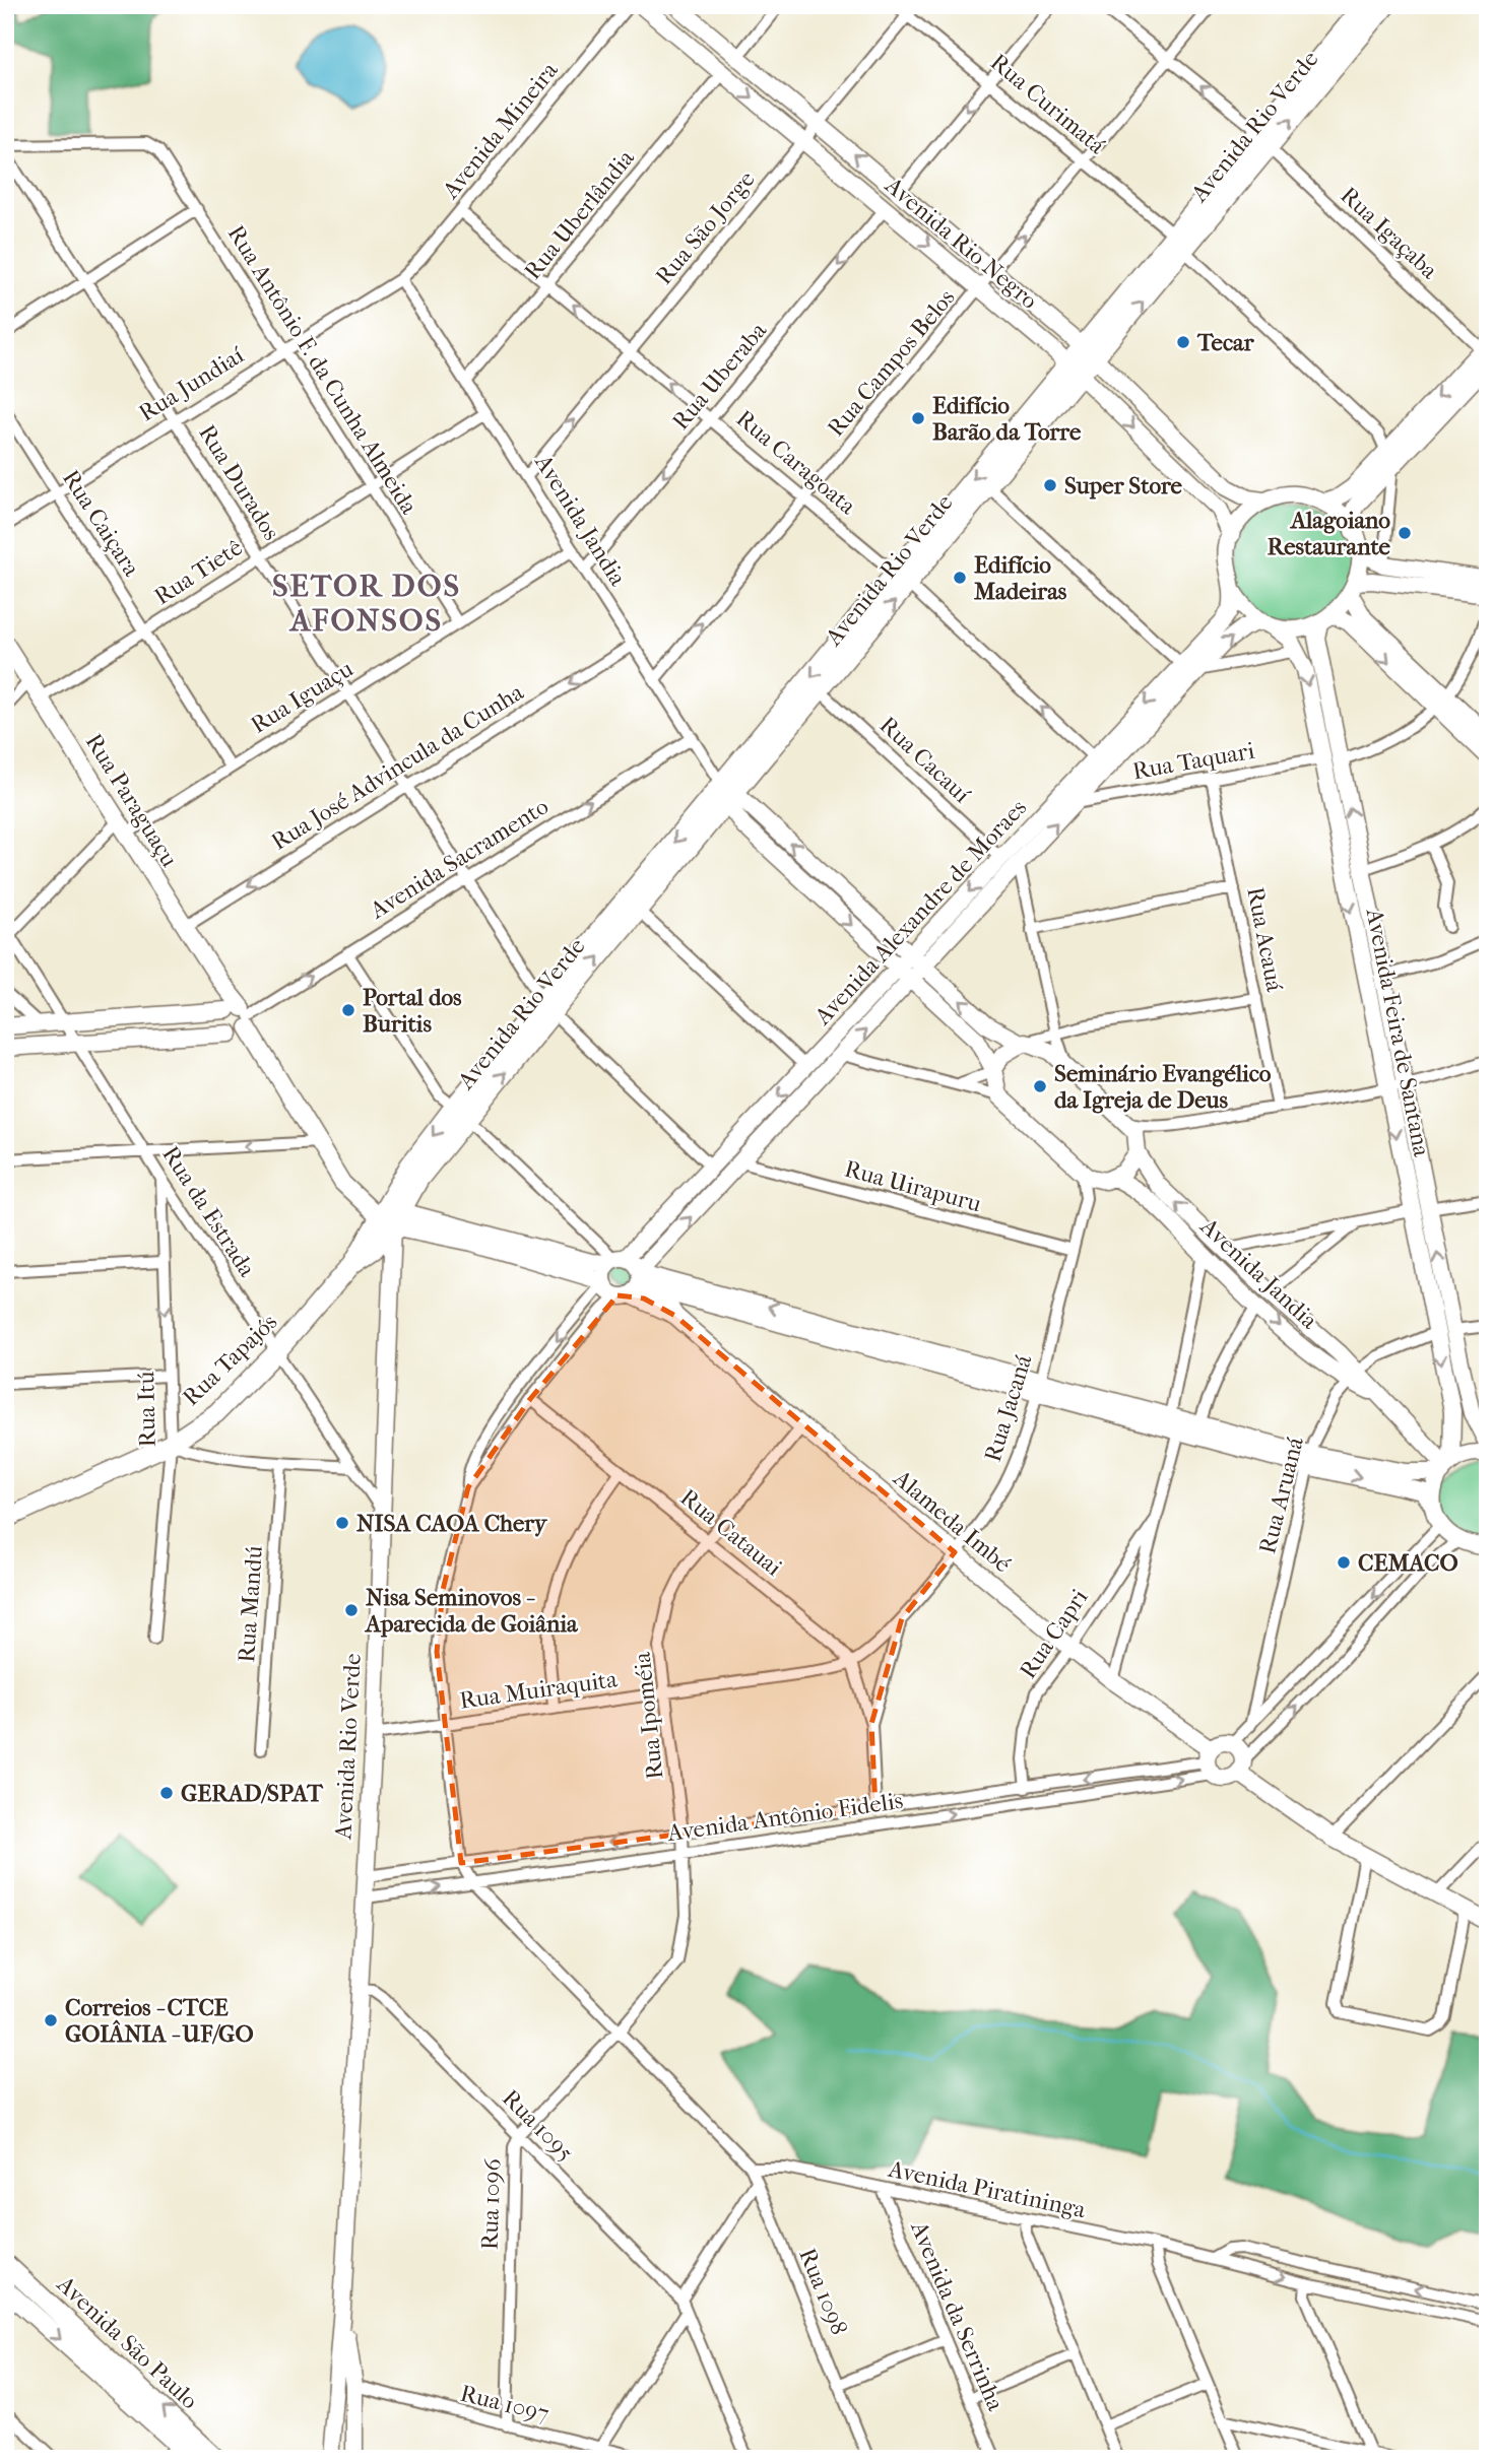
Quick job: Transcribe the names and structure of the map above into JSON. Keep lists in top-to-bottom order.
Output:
{
  "streets": {
    "main road": ["Avenida Rio Verde", "Rua Tapajós", "Avenida São Paulo"],
    "street": [
      "Rua Curimatá",
      "Avenida Mineira",
      "Rua Uberlândia",
      "Rua São Jorge",
      "Rua Igaçaba",
      "Avenida Rio Negro",
      "Rua Campos Belos",
      "Rua Antônio F. da Cunha Almeida",
      "Rua Uberaba",
      "Rua Jundiaí",
      "Rua Caragoata",
      "Rua Durados",
      "Avenida Jandia",
      "Rua Caiçara",
      "Rua Tietê",
      "Rua Iguaçu",
      "Rua Cacauí",
      "Rua Taquari",
      "Rua José Advincula da Cunha",
      "Rua Paraguaçu",
      "Avenida Sacramento",
      "Avenida Alexandre de Moraes",
      "Rua Acauá",
      "Avenida Feira de Santana",
      "Rua Uirapuru",
      "Rua da Estrada",
      "Rua Jacaná",
      "Rua Itú",
      "Rua Aruaná",
      "Alameda Imbé",
      "Rua Catauai",
      "Rua Mandú",
      "Rua Capri",
      "Rua Muiraquita",
      "Rua Ipoméia",
      "Avenida Antônio Fidelis",
      "Rua 1095",
      "Avenida Piratininga",
      "Rua 1096",
      "Rua 1098",
      "Avenida da Serrinha",
      "Rua 1097"
    ]
  },
  "crossings": [
    ["Rua Curimatá", "Avenida Rio Verde"],
    ["Rua Curimatá", "Rua São Jorge"],
    ["Rua Curimatá", "Rua Campos Belos"],
    ["Avenida Rio Verde", "Rua Igaçaba"],
    ["Avenida Rio Verde", "Avenida Rio Negro"],
    ["Avenida Rio Verde", "Rua Caragoata"],
    ["Avenida Rio Verde", "Rua Durados"],
    ["Avenida Rio Verde", "Avenida Jandia"],
    ["Avenida Rio Verde", "Rua Cacauí"],
    ["Avenida Rio Verde", "Rua Paraguaçu"],
    ["Avenida Rio Verde", "Rua da Estrada"],
    ["Avenida Rio Verde", "Rua Tapajós"],
    ["Avenida Rio Verde", "Rua Muiraquita"],
    ["Avenida Rio Verde", "Avenida Antônio Fidelis"],
    ["Avenida Rio Verde", "Rua 1095"],
    ["Avenida Rio Verde", "Rua 1097"],
    ["Avenida Mineira", "Rua Jundiaí"],
    ["Avenida Mineira", "Rua Caragoata"],
    ["Avenida Mineira", "Avenida Jandia"],
    ["Rua Uberlândia", "Avenida Rio Negro"],
    ["Rua Uberlândia", "Rua Caragoata"],
    ["Rua Uberlândia", "Avenida Jandia"],
    ["Rua São Jorge", "Avenida Rio Negro"],
    ["Rua São Jorge", "Rua Caragoata"],
    ["Rua São Jorge", "Avenida Jandia"],
    ["Rua Igaçaba", "Rua Campos Belos"],
    ["Avenida Rio Negro", "Rua Campos Belos"],
    ["Avenida Rio Negro", "Rua Uberaba"],
    ["Avenida Rio Negro", "Avenida Alexandre de Moraes"],
    ["Avenida Rio Negro", "Avenida Feira de Santana"],
    ["Rua Campos Belos", "Rua Caragoata"],
    ["Rua Campos Belos", "Avenida Jandia"],
    ["Rua Antônio F. da Cunha Almeida", "Rua Jundiaí"],
    ["Rua Antônio F. da Cunha Almeida", "Rua Tietê"],
    ["Rua Antônio F. da Cunha Almeida", "Rua Iguaçu"],
    ["Rua Uberaba", "Rua Caragoata"],
    ["Rua Uberaba", "Avenida Jandia"],
    ["Rua Jundiaí", "Rua Durados"],
    ["Rua Jundiaí", "Avenida Jandia"],
    ["Rua Jundiaí", "Rua Caiçara"],
    ["Rua Caragoata", "Avenida Alexandre de Moraes"],
    ["Rua Durados", "Rua Tietê"],
    ["Rua Durados", "Rua Iguaçu"],
    ["Rua Durados", "Rua José Advincula da Cunha"],
    ["Rua Durados", "Avenida Sacramento"],
    ["Avenida Jandia", "Rua Tietê"],
    ["Avenida Jandia", "Rua Iguaçu"],
    ["Avenida Jandia", "Rua José Advincula da Cunha"],
    ["Avenida Jandia", "Avenida Sacramento"],
    ["Avenida Jandia", "Avenida Alexandre de Moraes"],
    ["Avenida Jandia", "Avenida Feira de Santana"],
    ["Avenida Jandia", "Rua Jacaná"],
    ["Avenida Jandia", "Rua Aruaná"],
    ["Rua Caiçara", "Rua Tietê"],
    ["Rua Caiçara", "Rua Iguaçu"],
    ["Rua Tietê", "Rua Paraguaçu"],
    ["Rua Iguaçu", "Rua Paraguaçu"],
    ["Rua Iguaçu", "Rua da Estrada"],
    ["Rua Cacauí", "Avenida Alexandre de Moraes"],
    ["Rua Taquari", "Avenida Alexandre de Moraes"],
    ["Rua Taquari", "Rua Acauá"],
    ["Rua Taquari", "Avenida Feira de Santana"],
    ["Rua José Advincula da Cunha", "Rua Paraguaçu"],
    ["Rua Paraguaçu", "Avenida Sacramento"],
    ["Rua Paraguaçu", "Rua Tapajós"],
    ["Avenida Alexandre de Moraes", "Avenida Feira de Santana"],
    ["Avenida Alexandre de Moraes", "Rua Uirapuru"],
    ["Avenida Alexandre de Moraes", "Alameda Imbé"],
    ["Avenida Alexandre de Moraes", "Rua Catauai"],
    ["Avenida Alexandre de Moraes", "Rua Muiraquita"],
    ["Avenida Alexandre de Moraes", "Avenida Antônio Fidelis"],
    ["Avenida Feira de Santana", "Rua Aruaná"],
    ["Rua Uirapuru", "Rua Jacaná"],
    ["Rua da Estrada", "Rua Tapajós"],
    ["Rua da Estrada", "Rua Itú"],
    ["Rua Tapajós", "Rua Itú"],
    ["Rua Jacaná", "Alameda Imbé"],
    ["Rua Jacaná", "Rua Catauai"],
    ["Rua Jacaná", "Rua Muiraquita"],
    ["Rua Jacaná", "Avenida Antônio Fidelis"],
    ["Alameda Imbé", "Rua Capri"],
    ["Alameda Imbé", "Rua Ipoméia"],
    ["Alameda Imbé", "Avenida Antônio Fidelis"],
    ["Rua Catauai", "Rua Muiraquita"],
    ["Rua Catauai", "Rua Ipoméia"],
    ["Rua Capri", "Avenida Antônio Fidelis"],
    ["Rua Muiraquita", "Rua Ipoméia"],
    ["Rua Ipoméia", "Avenida Antônio Fidelis"],
    ["Rua Ipoméia", "Rua 1096"],
    ["Rua 1095", "Rua 1096"],
    ["Avenida Piratininga", "Rua 1098"],
    ["Avenida Piratininga", "Avenida da Serrinha"],
    ["Rua 1096", "Rua 1098"],
    ["Rua 1096", "Rua 1097"]
  ],
  "one_way": [
    "Rua Campos Belos",
    "Rua Uberaba",
    "Rua Caragoata",
    "Rua José Advincula da Cunha",
    "Avenida Sacramento"
  ],
  "districts": ["SETOR DOS AFONSOS"],
  "places": [
    "Tecar",
    "Edifício Barão da Torre",
    "Super Store",
    "Alagoiano Restaurante",
    "Edifício Madeiras",
    "Portal dos Buritis",
    "Seminário Evangélico da Igreja de Deus",
    "NISA CAOA Chery",
    "CEMACO",
    "Nisa Seminovos - Aparecida de Goiânia",
    "GERAD/SPAT",
    "Correios - CTCE GOIÂNIA - UF/GO"
  ]
}
